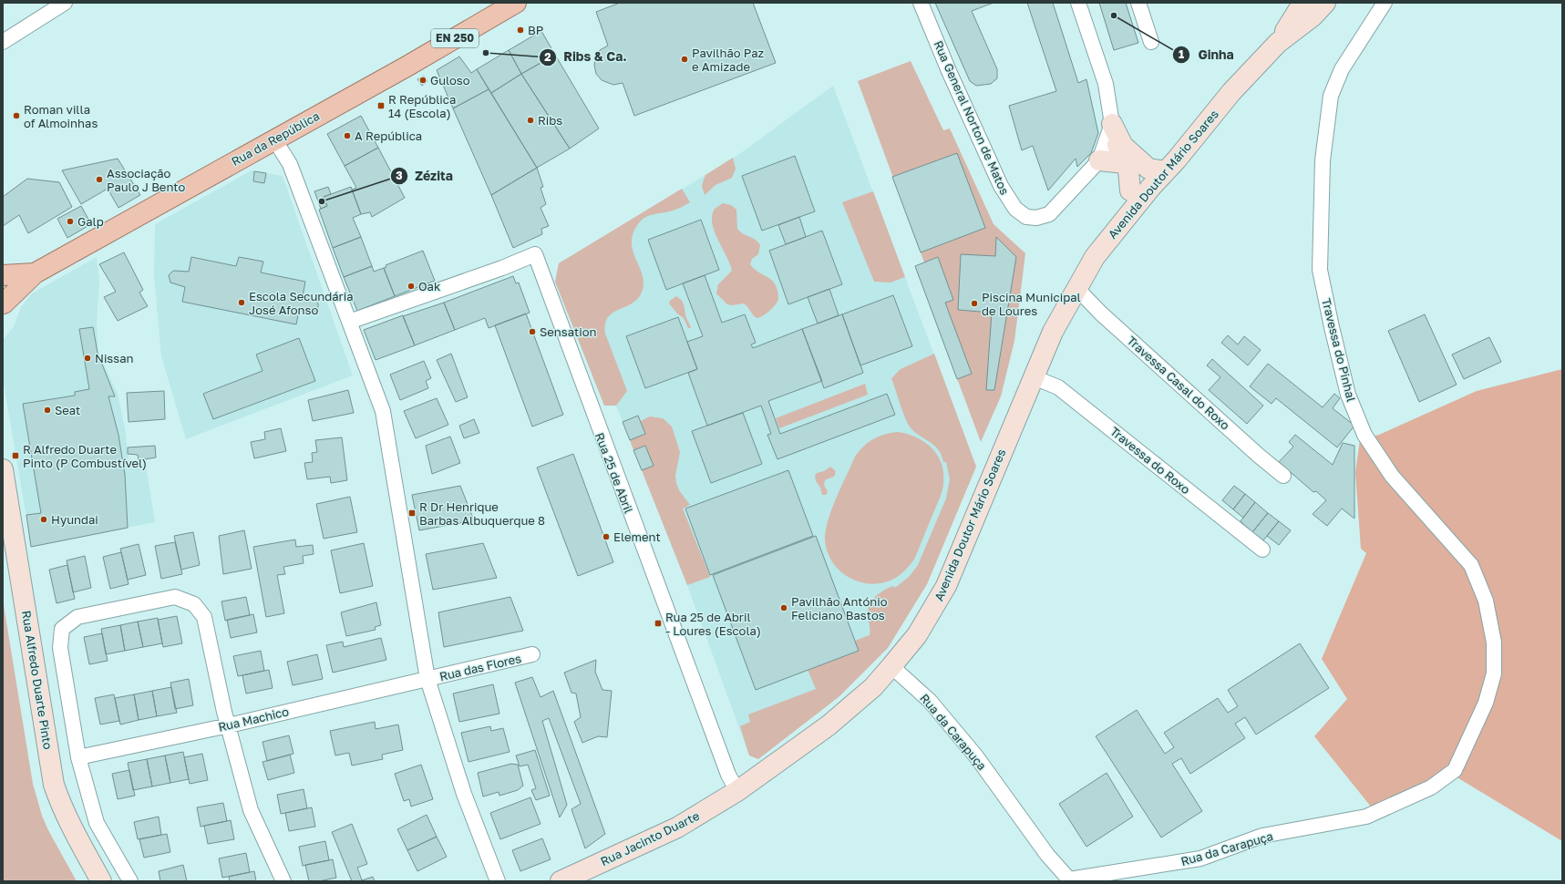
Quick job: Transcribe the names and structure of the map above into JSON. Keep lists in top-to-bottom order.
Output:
{
  "streets": {
    "main road": ["EN 250", "Rua da República"],
    "street": [
      "Rua General Norton de Matos",
      "Avenida Doutor Mário Soares",
      "Travessa do Pinhal",
      "Travessa Casal do Roxo",
      "Travessa do Roxo",
      "Rua 25 de Abril",
      "Rua das Flores",
      "Rua Alfredo Duarte Pinto",
      "Rua Machico",
      "Rua da Carapuça",
      "Rua Jacinto Duarte"
    ]
  },
  "crossings": [
    ["Avenida Doutor Mário Soares", "Travessa Casal do Roxo"],
    ["Avenida Doutor Mário Soares", "Travessa do Roxo"],
    ["Avenida Doutor Mário Soares", "Rua 25 de Abril"],
    ["Avenida Doutor Mário Soares", "Rua da Carapuça"],
    ["Avenida Doutor Mário Soares", "Rua Jacinto Duarte"],
    ["Travessa do Pinhal", "Rua da Carapuça"],
    ["Rua 25 de Abril", "Rua Jacinto Duarte"],
    ["Rua das Flores", "Rua Machico"]
  ],
  "places": {
    "other": [
      "Ginha",
      "BP",
      "Ribs & Ca.",
      "Pavilhão Paz e Amizade",
      "Guloso",
      "Roman villa of Almoinhas",
      "Ribs",
      "A República",
      "Associação Paulo J Bento",
      "Zézita",
      "Galp",
      "Oak",
      "Escola Secundária José Afonso",
      "Piscina Municipal de Loures",
      "Sensation",
      "Nissan",
      "Seat",
      "Hyundai",
      "Element",
      "Pavilhão António Feliciano Bastos"
    ],
    "transit": [
      "R República 14 (Escola)",
      "R Alfredo Duarte Pinto (P Combustível)",
      "R Dr Henrique Barbas Albuquerque 8",
      "Rua 25 de Abril - Loures (Escola)"
    ]
  }
}
